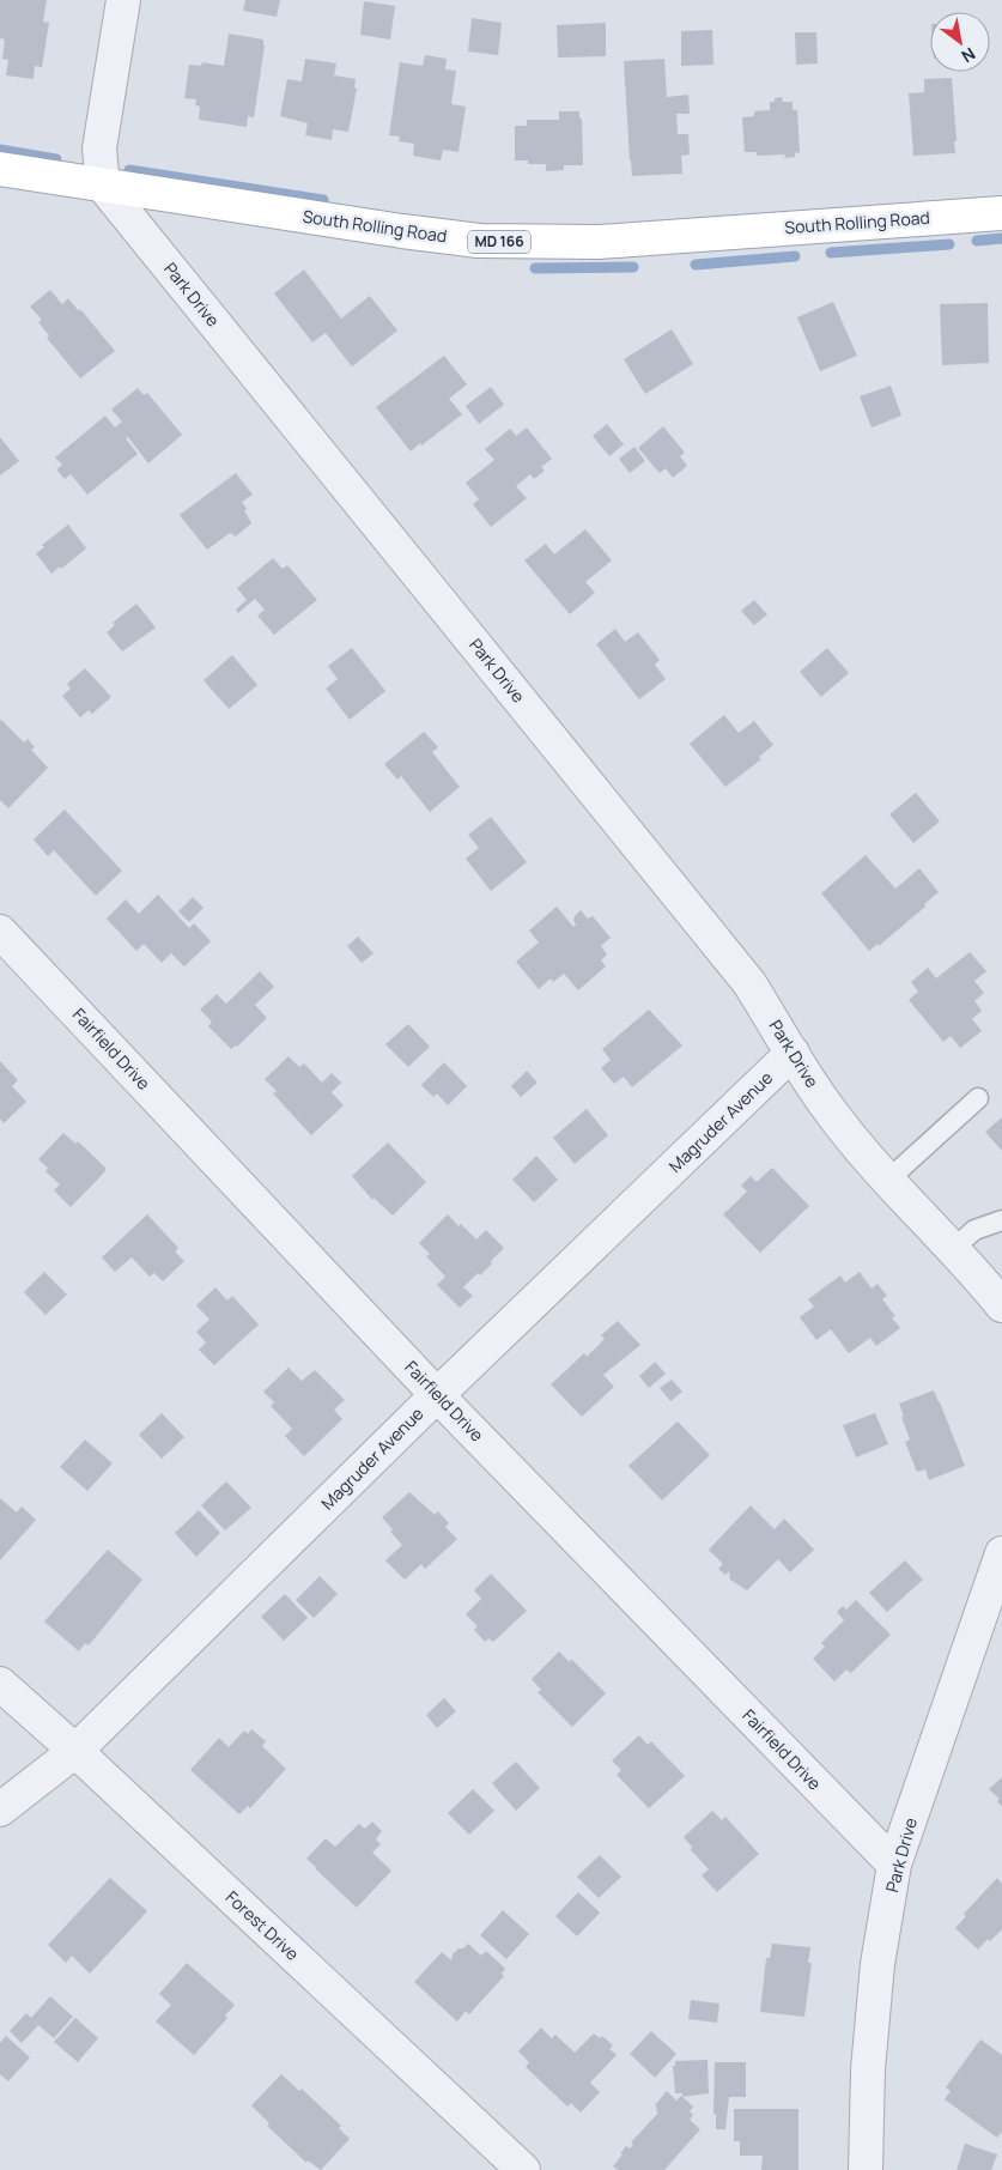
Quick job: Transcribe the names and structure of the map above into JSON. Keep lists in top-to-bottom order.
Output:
{
  "streets": {
    "main road": ["South Rolling Road", "MD 166"],
    "street": [
      "Park Drive",
      "Fairfield Drive",
      "Magruder Avenue",
      "Forest Drive"
    ]
  },
  "crossings": [
    ["South Rolling Road", "Park Drive"],
    ["Park Drive", "Fairfield Drive"],
    ["Park Drive", "Magruder Avenue"],
    ["Fairfield Drive", "Magruder Avenue"],
    ["Magruder Avenue", "Forest Drive"]
  ],
  "north": "bottom right"
}
